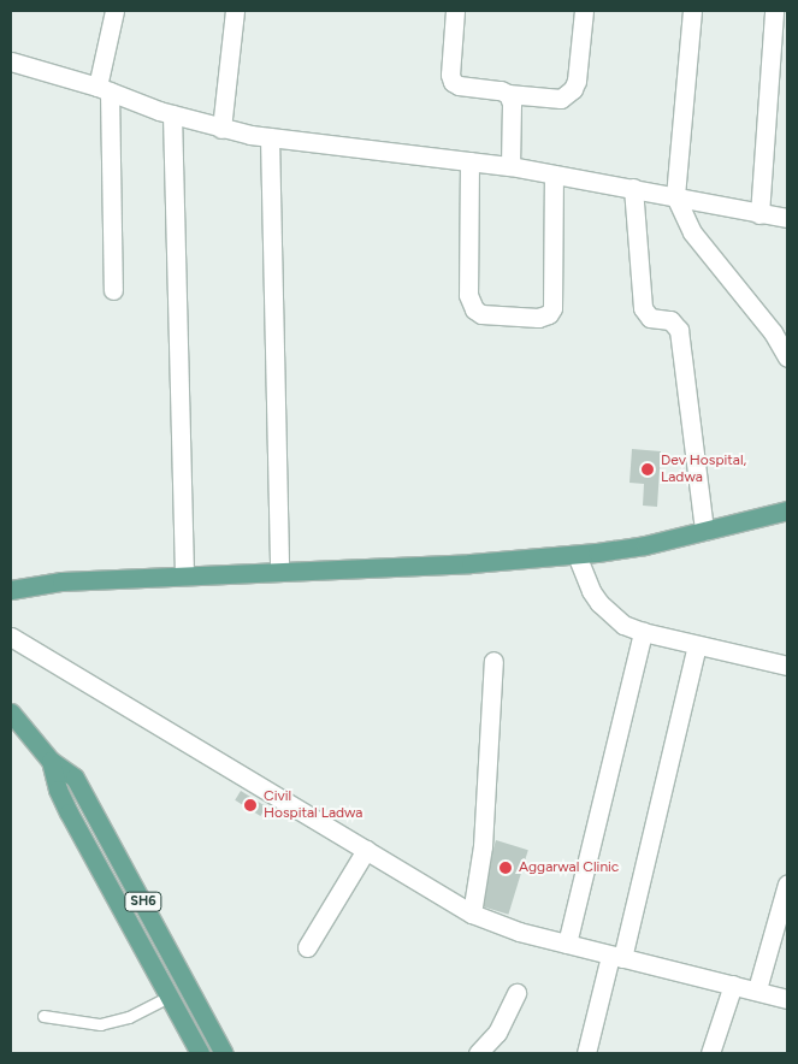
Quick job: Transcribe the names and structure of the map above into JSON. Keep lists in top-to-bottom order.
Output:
{
  "streets": {
    "main road": ["SH6"]
  },
  "places": ["Dev Hospital, Ladwa", "Civil Hospital Ladwa", "Aggarwal Clinic"]
}
